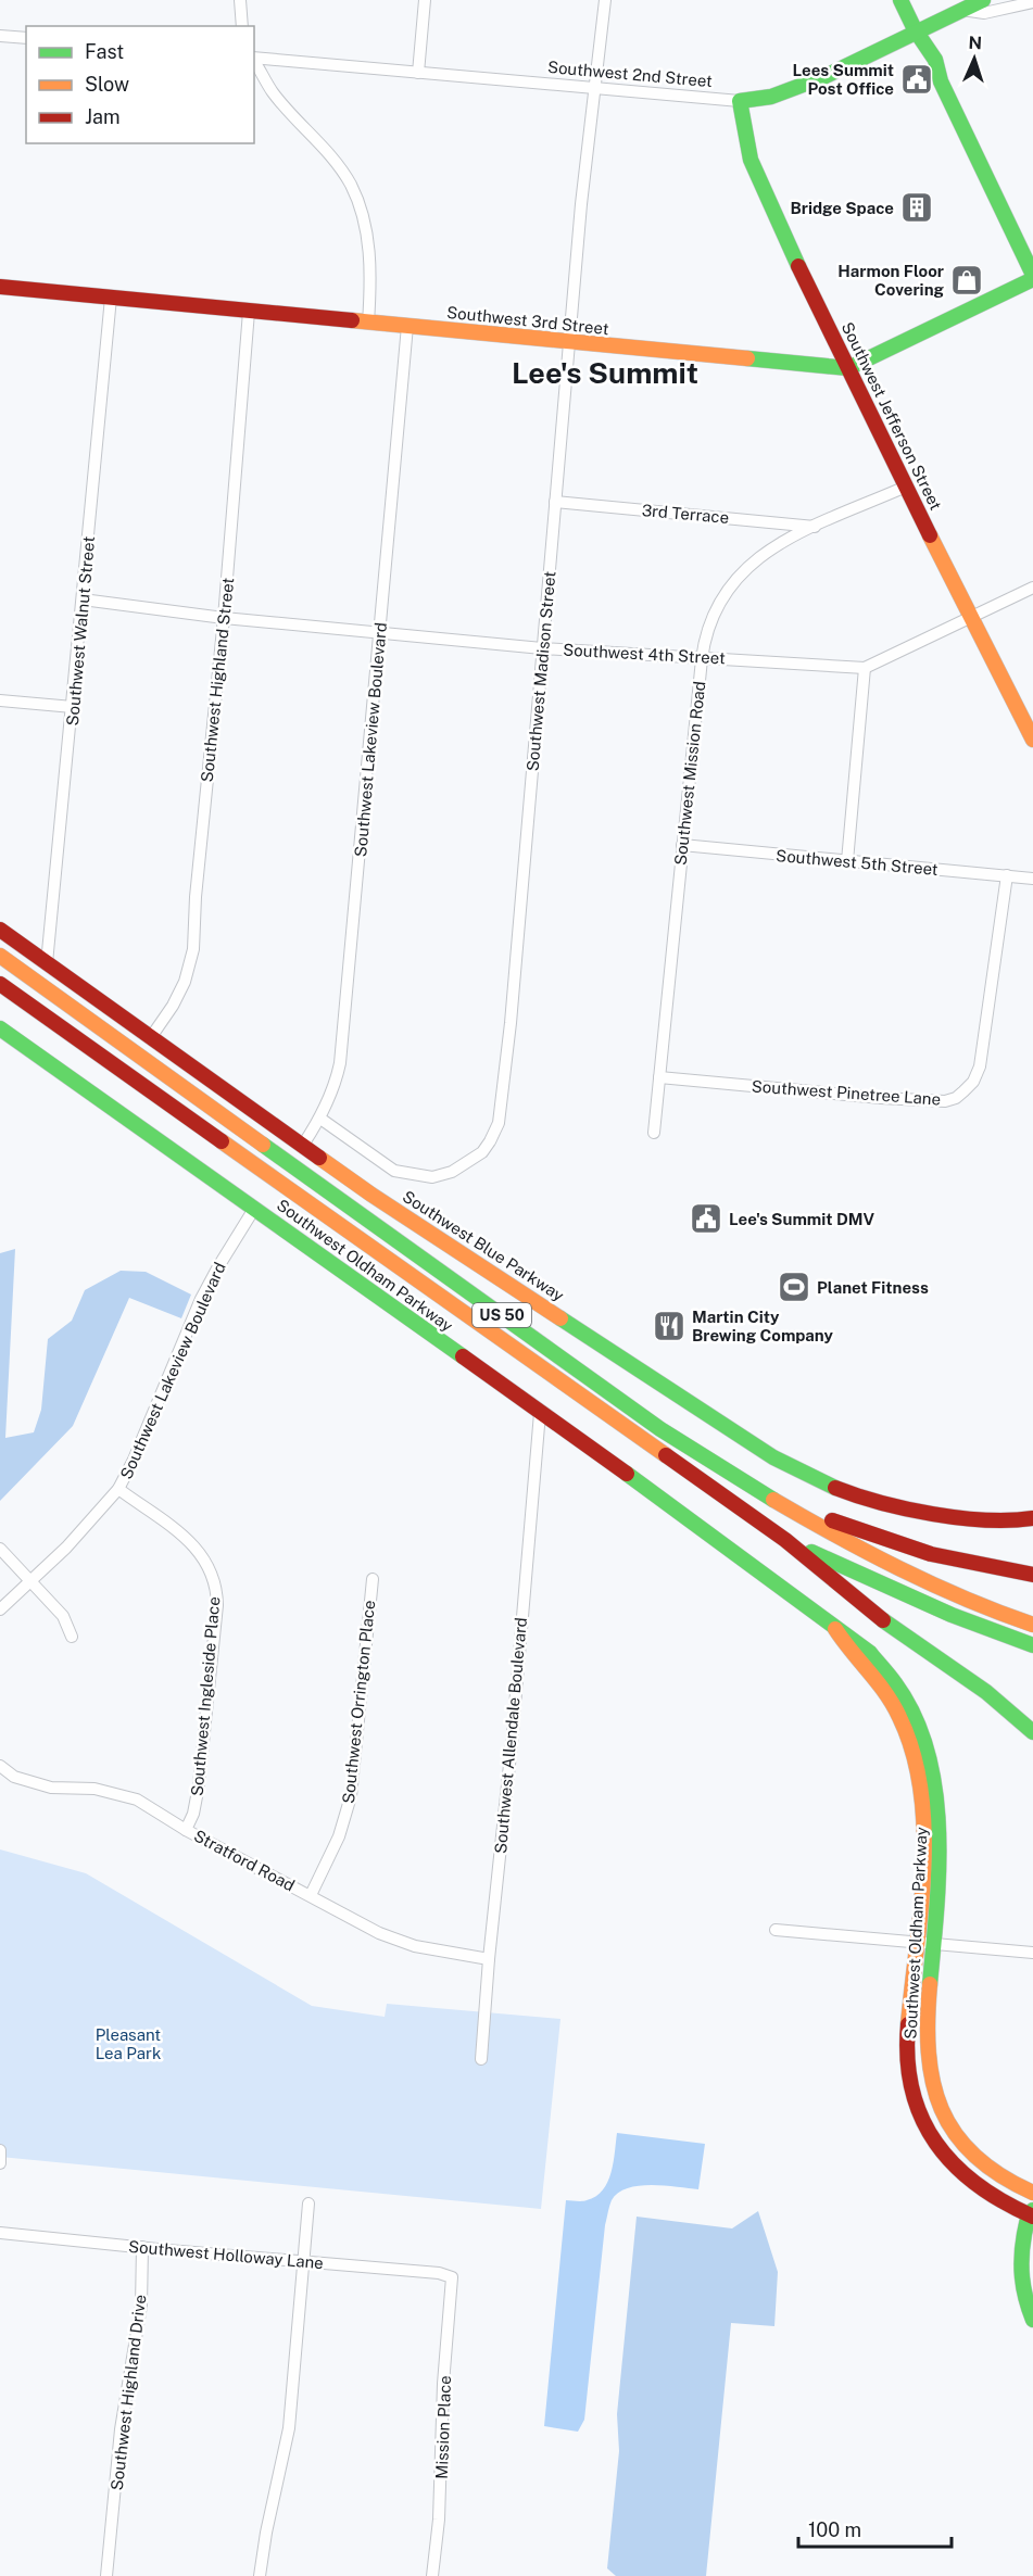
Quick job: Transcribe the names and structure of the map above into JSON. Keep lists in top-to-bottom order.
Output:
{
  "streets": {
    "main road": [
      "Southwest 2nd Street",
      "Southwest 3rd Street",
      "Southwest Jefferson Street",
      "Southwest Blue Parkway",
      "Southwest Oldham Parkway",
      "US 50"
    ],
    "street": [
      "3rd Terrace",
      "Southwest Walnut Street",
      "Southwest 4th Street",
      "Southwest Madison Street",
      "Southwest Highland Street",
      "Southwest Lakeview Boulevard",
      "Southwest Mission Road",
      "Southwest 5th Street",
      "Southwest Pinetree Lane",
      "Southwest Ingleside Place",
      "Southwest Orrington Place",
      "Southwest Allendale Boulevard",
      "Stratford Road",
      "Southwest Holloway Lane",
      "Southwest Highland Drive",
      "Mission Place"
    ]
  },
  "crossings": [
    ["Southwest 2nd Street", "Southwest Jefferson Street"],
    ["Southwest 2nd Street", "Southwest Madison Street"],
    ["Southwest 3rd Street", "Southwest Jefferson Street"],
    ["Southwest 3rd Street", "Southwest Walnut Street"],
    ["Southwest 3rd Street", "Southwest Madison Street"],
    ["Southwest 3rd Street", "Southwest Highland Street"],
    ["Southwest 3rd Street", "Southwest Lakeview Boulevard"],
    ["Southwest Jefferson Street", "Southwest 4th Street"],
    ["Southwest Jefferson Street", "Southwest Mission Road"],
    ["3rd Terrace", "Southwest Madison Street"],
    ["3rd Terrace", "Southwest Mission Road"],
    ["Southwest Walnut Street", "Southwest 4th Street"],
    ["Southwest Walnut Street", "Southwest Blue Parkway"],
    ["Southwest 4th Street", "Southwest Madison Street"],
    ["Southwest 4th Street", "Southwest Highland Street"],
    ["Southwest 4th Street", "Southwest Lakeview Boulevard"],
    ["Southwest 4th Street", "Southwest Mission Road"],
    ["Southwest Madison Street", "Southwest Lakeview Boulevard"],
    ["Southwest Highland Street", "Southwest Blue Parkway"],
    ["Southwest Lakeview Boulevard", "Southwest Blue Parkway"],
    ["Southwest Lakeview Boulevard", "Southwest Oldham Parkway"],
    ["Southwest Lakeview Boulevard", "Southwest Ingleside Place"],
    ["Southwest Mission Road", "Southwest 5th Street"],
    ["Southwest Mission Road", "Southwest Pinetree Lane"],
    ["Southwest 5th Street", "Southwest Pinetree Lane"],
    ["Southwest Oldham Parkway", "Southwest Allendale Boulevard"],
    ["Southwest Ingleside Place", "Stratford Road"],
    ["Southwest Orrington Place", "Stratford Road"],
    ["Southwest Allendale Boulevard", "Stratford Road"],
    ["Southwest Holloway Lane", "Southwest Highland Drive"],
    ["Southwest Holloway Lane", "Mission Place"]
  ],
  "districts": ["Lee's Summit"],
  "parks": ["Pleasant Lea Park"],
  "places": {
    "public building": ["Lees Summit Post Office", "Lee's Summit DMV"],
    "building": ["Bridge Space"],
    "shop": ["Harmon Floor Covering"],
    "sports": ["Planet Fitness"],
    "restaurant": ["Martin City Brewing Company"]
  },
  "legend": ["Fast", "Slow", "Jam"],
  "scale_bar": "100 m",
  "north": "top"
}
